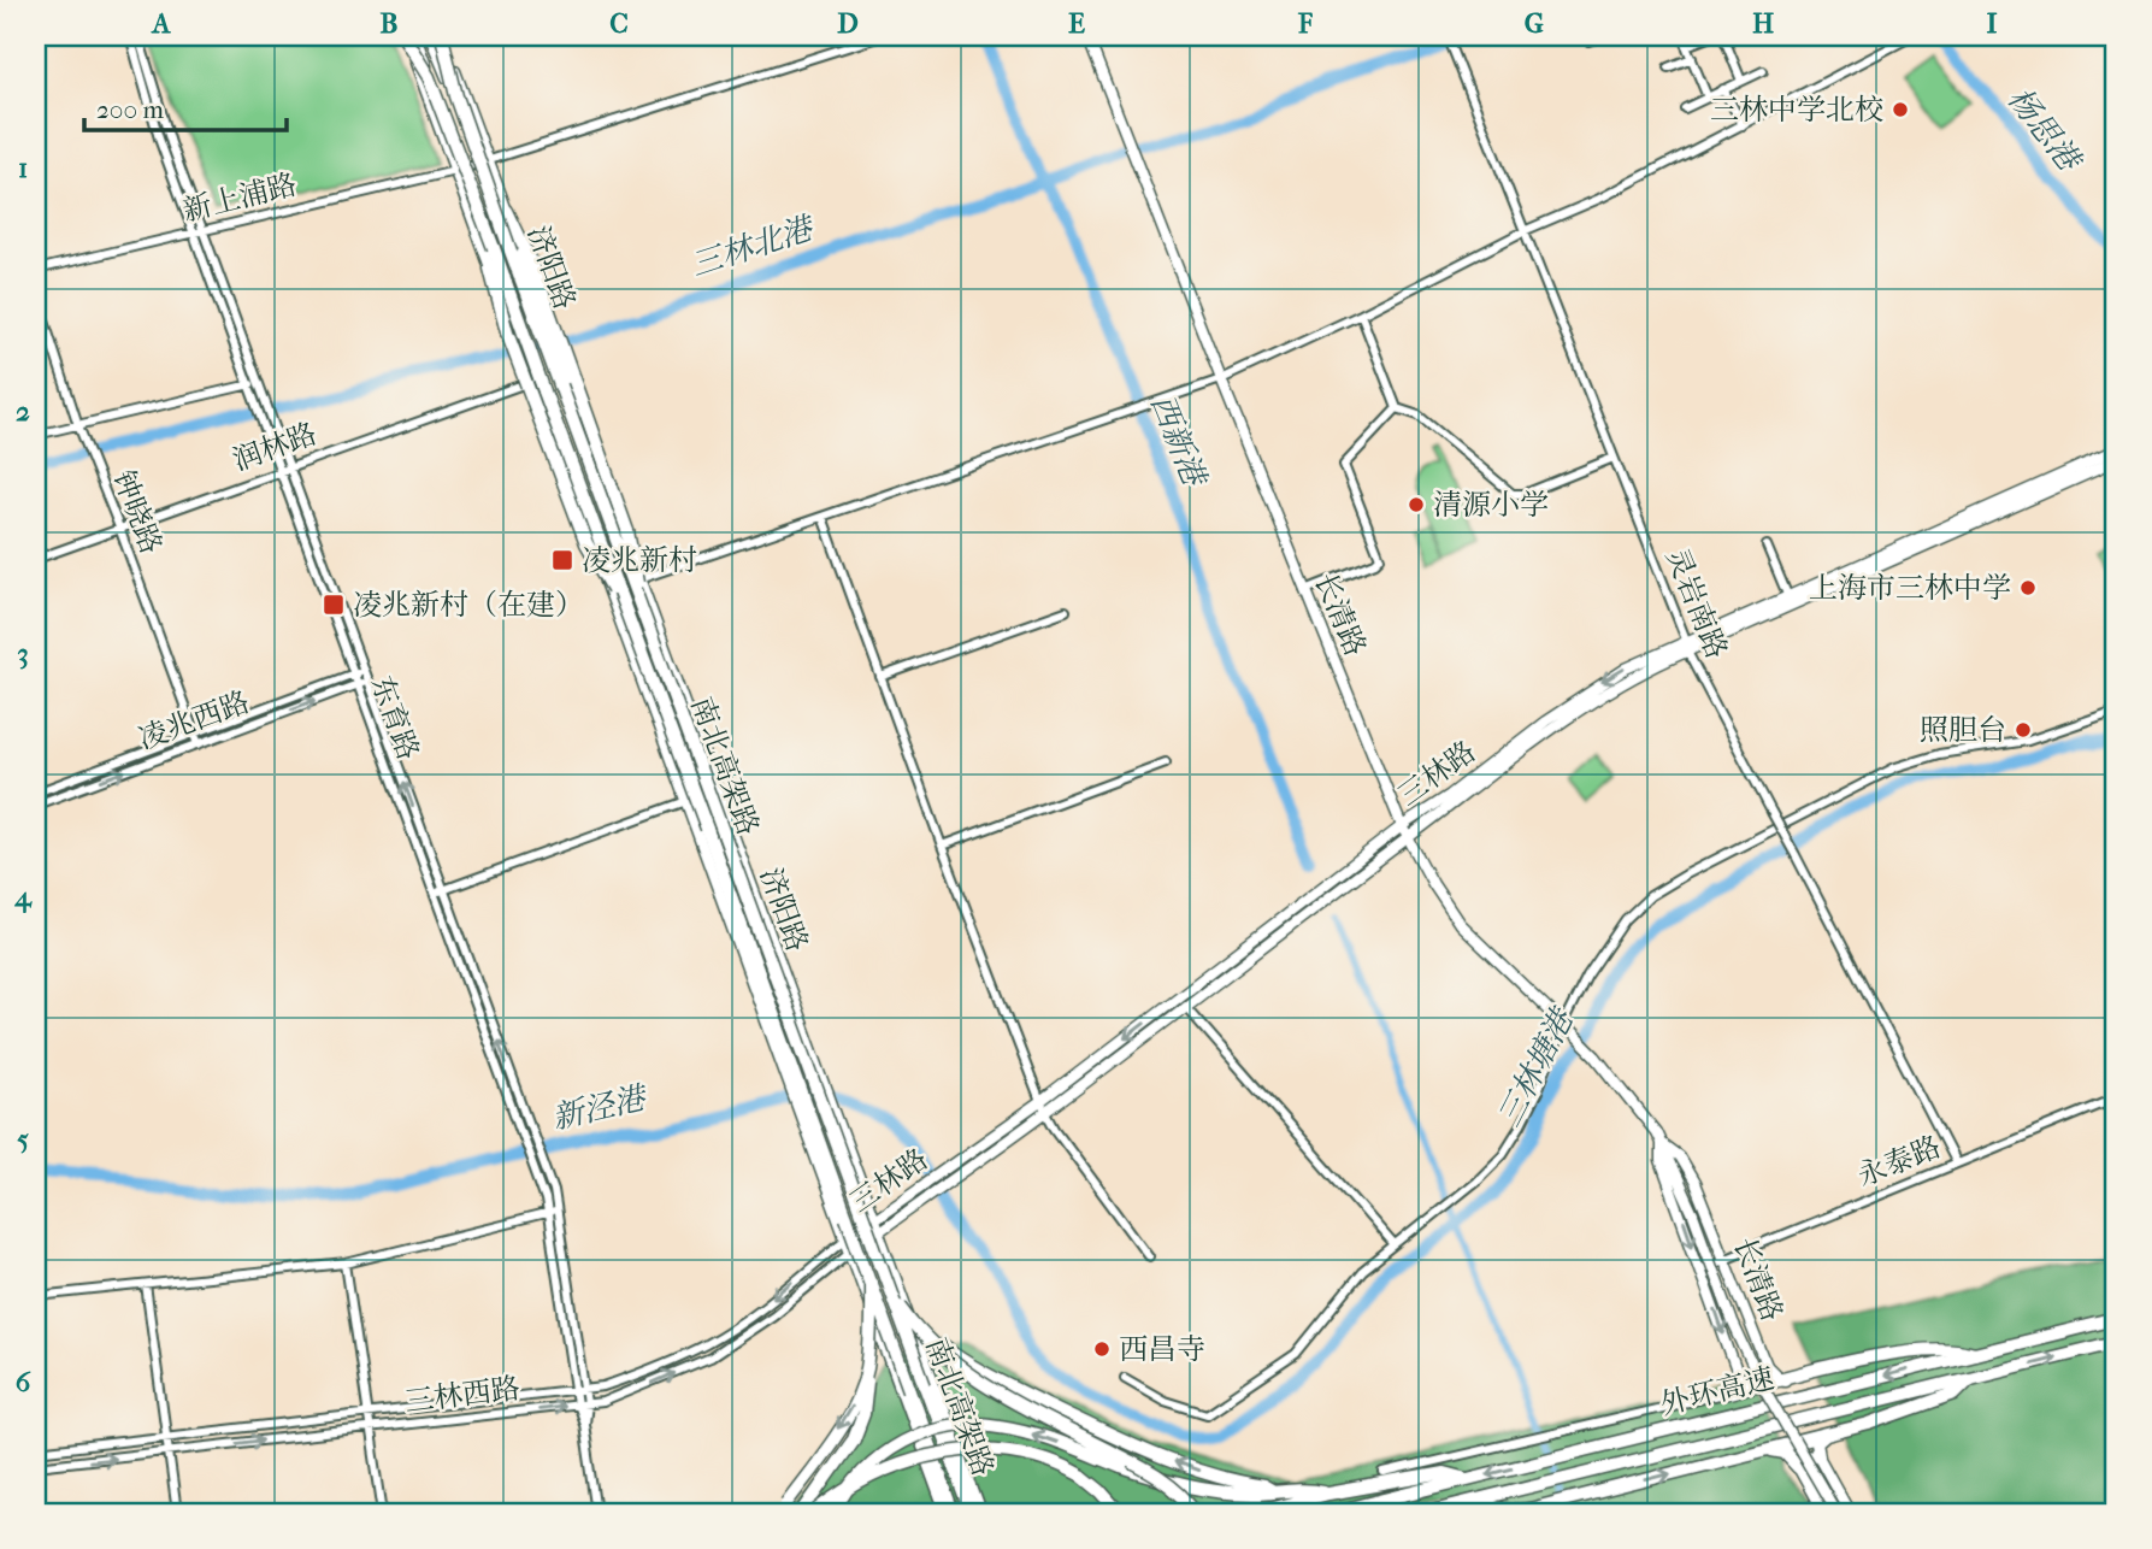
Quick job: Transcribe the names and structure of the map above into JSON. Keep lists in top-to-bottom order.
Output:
{
  "streets": {
    "highway": ["南北高架路", "外环高速"],
    "main road": ["济阳路", "长清路", "三林路"],
    "street": [
      "新上浦路",
      "润林路",
      "钟晓路",
      "灵岩南路",
      "东育路",
      "凌兆西路",
      "永泰路",
      "三林西路"
    ]
  },
  "crossings": [
    ["新上浦路", "济阳路"],
    ["新上浦路", "东育路"],
    ["济阳路", "润林路"],
    ["济阳路", "三林路"],
    ["济阳路", "三林西路"],
    ["润林路", "钟晓路"],
    ["润林路", "东育路"],
    ["钟晓路", "凌兆西路"],
    ["灵岩南路", "三林路"],
    ["灵岩南路", "永泰路"],
    ["长清路", "三林路"],
    ["长清路", "永泰路"],
    ["东育路", "凌兆西路"],
    ["东育路", "三林西路"],
    ["三林路", "三林西路"]
  ],
  "water": [
    "杨思港",
    "三林北港",
    "西新港",
    "三林塘港",
    "新泾港"
  ],
  "places": {
    "other": [
      "三林中学北校",
      "清源小学",
      "上海市三林中学",
      "照胆台",
      "西昌寺"
    ],
    "transit": ["凌兆新村", "凌兆新村（在建）"]
  },
  "scale_bar": "200 m",
  "grid": {
    "columns": [
      "A",
      "B",
      "C",
      "D",
      "E",
      "F",
      "G",
      "H",
      "I"
    ],
    "rows": [
      "1",
      "2",
      "3",
      "4",
      "5",
      "6"
    ]
  }
}
